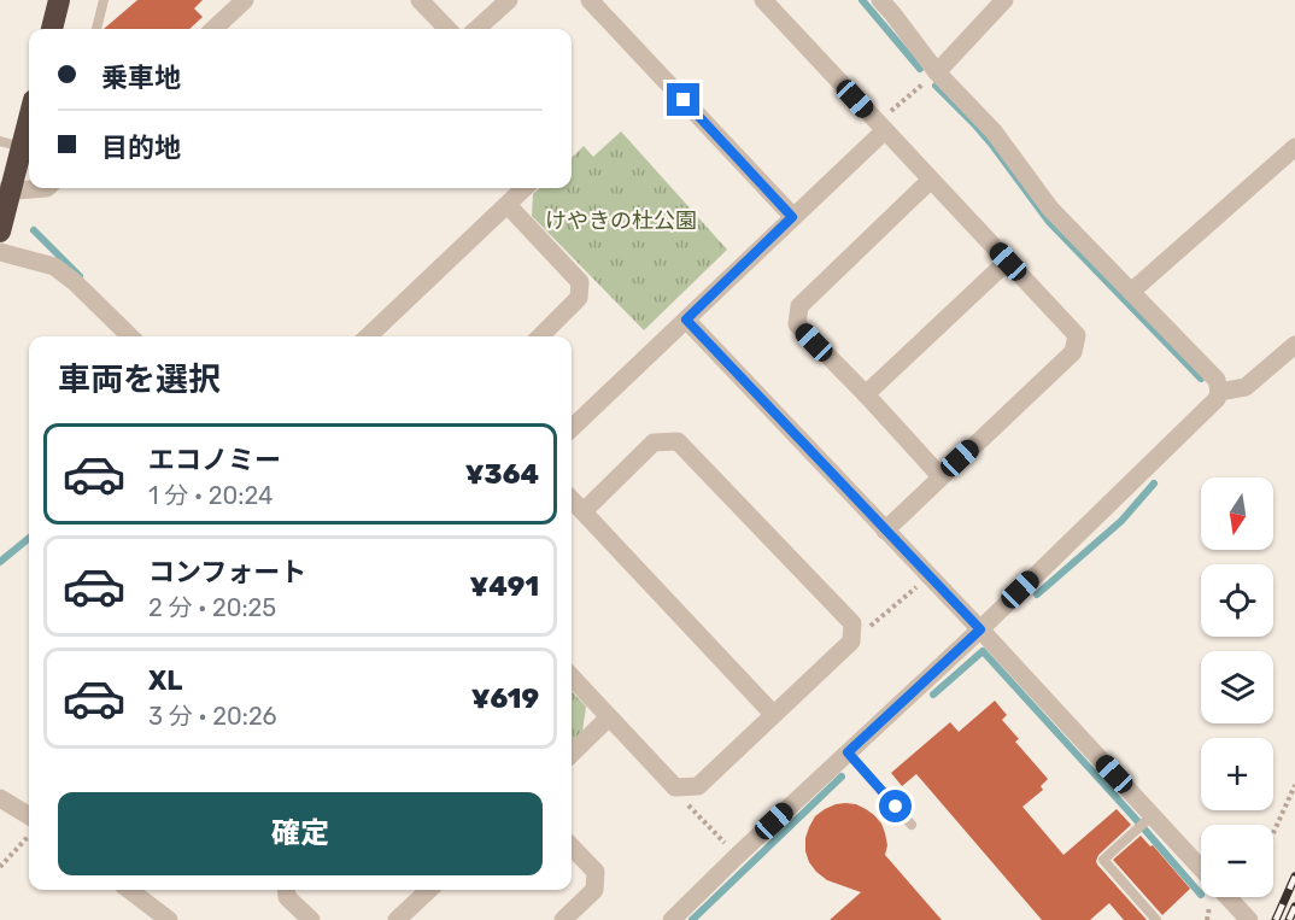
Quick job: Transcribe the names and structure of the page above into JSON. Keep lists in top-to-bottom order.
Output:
{
  "parks": ["けやきの杜公園"],
  "north": "bottom",
  "page": {
    "banner": ["乗車地", "目的地"],
    "heading": "車両を選択",
    "list": [
      {
        "name": "エコノミー",
        "note": "1 分 · 20:24",
        "value": "¥364"
      },
      {
        "name": "コンフォート",
        "note": "2 分 · 20:25",
        "value": "¥491"
      },
      {
        "name": "XL",
        "note": "3 分 · 20:26",
        "value": "¥619"
      }
    ],
    "map_buttons": ["+", "−"],
    "buttons": "確定"
  }
}
